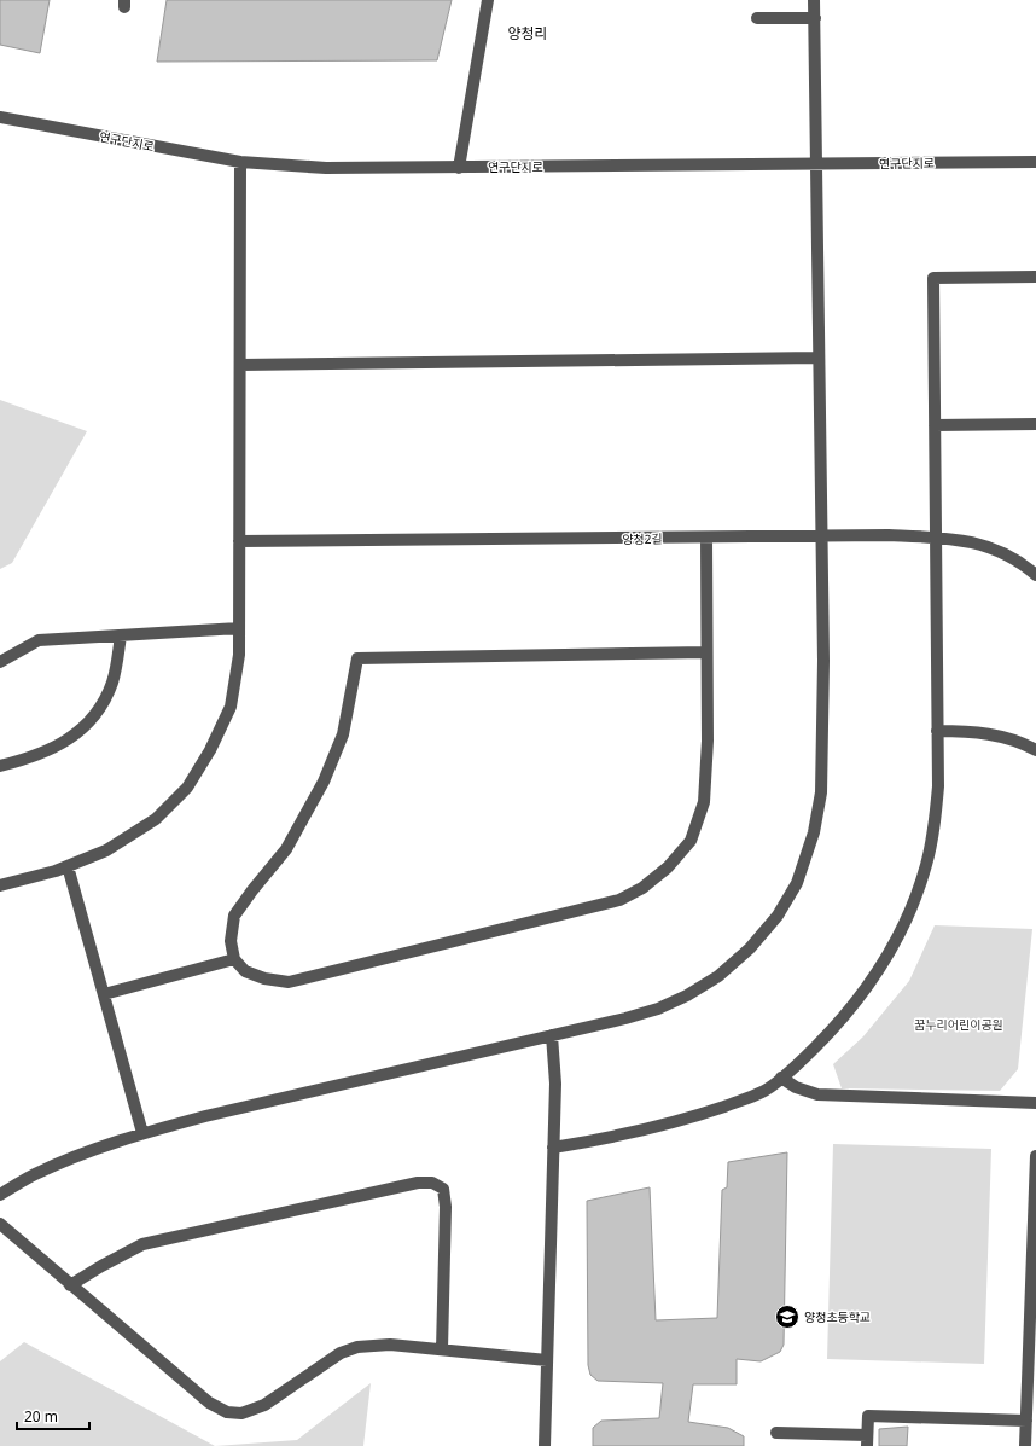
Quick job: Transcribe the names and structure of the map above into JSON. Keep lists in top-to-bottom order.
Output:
{
  "streets": {
    "street": ["연구단지로", "양청2길"]
  },
  "districts": ["양청리"],
  "parks": ["꿈누리어린이공원"],
  "places": {
    "school or university": ["양청초등학교"]
  },
  "scale_bar": "20 m"
}
